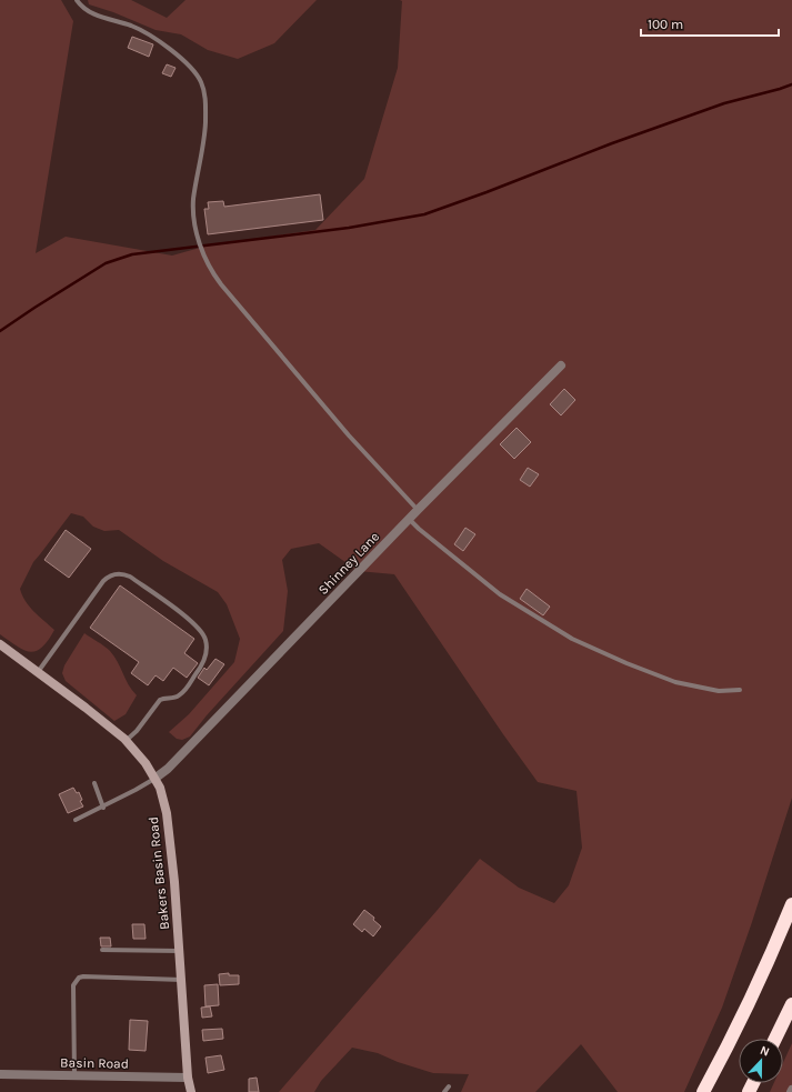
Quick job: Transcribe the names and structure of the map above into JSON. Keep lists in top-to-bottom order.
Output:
{
  "streets": {
    "main road": ["Bakers Basin Road"],
    "street": ["Shinney Lane", "Basin Road"]
  },
  "crossings": [
    ["Shinney Lane", "Bakers Basin Road"],
    ["Bakers Basin Road", "Basin Road"]
  ],
  "scale_bar": "100 m",
  "north": "top"
}
